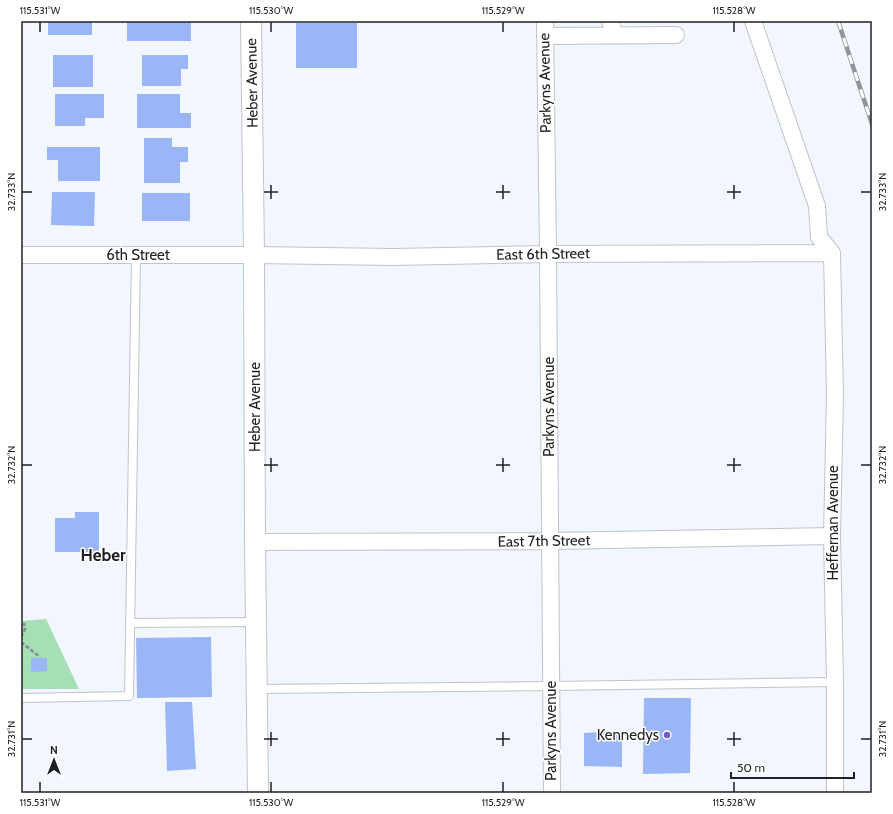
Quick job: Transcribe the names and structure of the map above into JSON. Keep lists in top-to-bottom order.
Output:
{
  "streets": {
    "street": [
      "Heber Avenue",
      "Parkyns Avenue",
      "East 6th Street",
      "6th Street",
      "Heffernan Avenue",
      "East 7th Street"
    ]
  },
  "crossings": [
    ["Heber Avenue", "East 6th Street"],
    ["Heber Avenue", "6th Street"],
    ["Heber Avenue", "East 7th Street"],
    ["Parkyns Avenue", "East 6th Street"],
    ["Parkyns Avenue", "East 7th Street"],
    ["East 6th Street", "6th Street"],
    ["East 6th Street", "Heffernan Avenue"],
    ["Heffernan Avenue", "East 7th Street"]
  ],
  "districts": ["Heber"],
  "places": ["Kennedys"],
  "scale_bar": "50 m",
  "north": "top",
  "coordinates": [
    "115.531°W",
    "115.530°W",
    "115.529°W",
    "115.528°W",
    "32.733°N",
    "32.732°N",
    "32.731°N"
  ]
}
